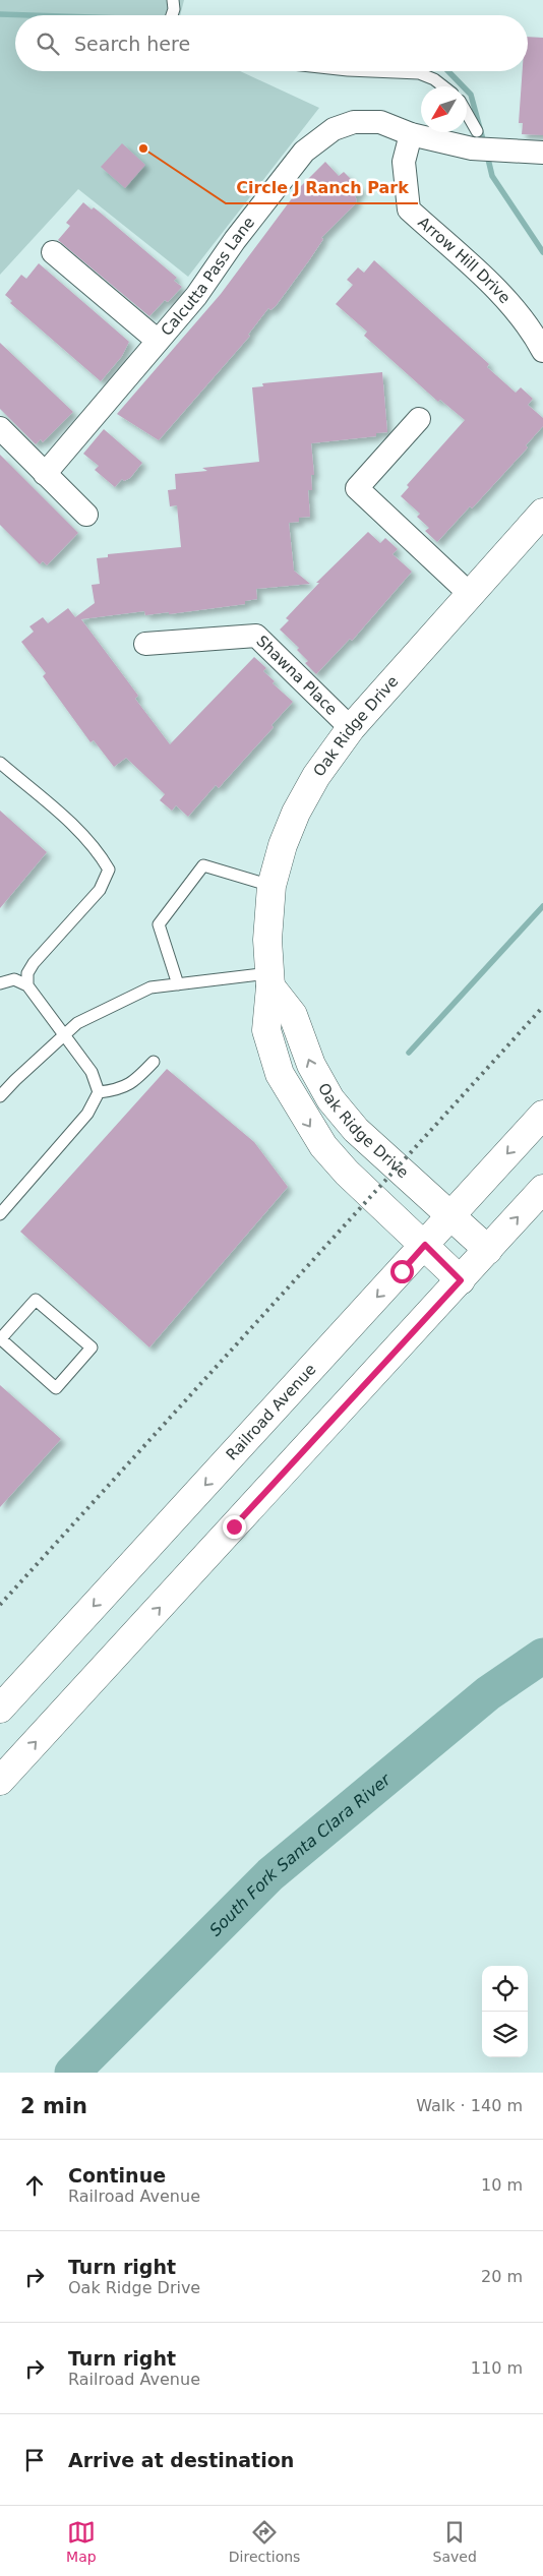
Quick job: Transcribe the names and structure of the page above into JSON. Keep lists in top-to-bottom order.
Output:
{
  "streets": {
    "main road": ["Oak Ridge Drive", "Railroad Avenue"],
    "street": ["Arrow Hill Drive", "Calcutta Pass Lane", "Shawna Place"]
  },
  "crossings": [
    ["Arrow Hill Drive", "Calcutta Pass Lane"],
    ["Shawna Place", "Oak Ridge Drive"],
    ["Oak Ridge Drive", "Railroad Avenue"]
  ],
  "water": ["South Fork Santa Clara River"],
  "places": ["Circle J Ranch Park"],
  "north": "bottom left",
  "page": {
    "search": "Search here",
    "heading": ["2 min", "Walk · 140 m"],
    "list": [
      ["Continue", "Railroad Avenue", "10 m"],
      ["Turn right", "Oak Ridge Drive", "20 m"],
      ["Turn right", "Railroad Avenue", "110 m"],
      "Arrive at destination"
    ],
    "nav": ["Map", "Directions", "Saved"]
  }
}
